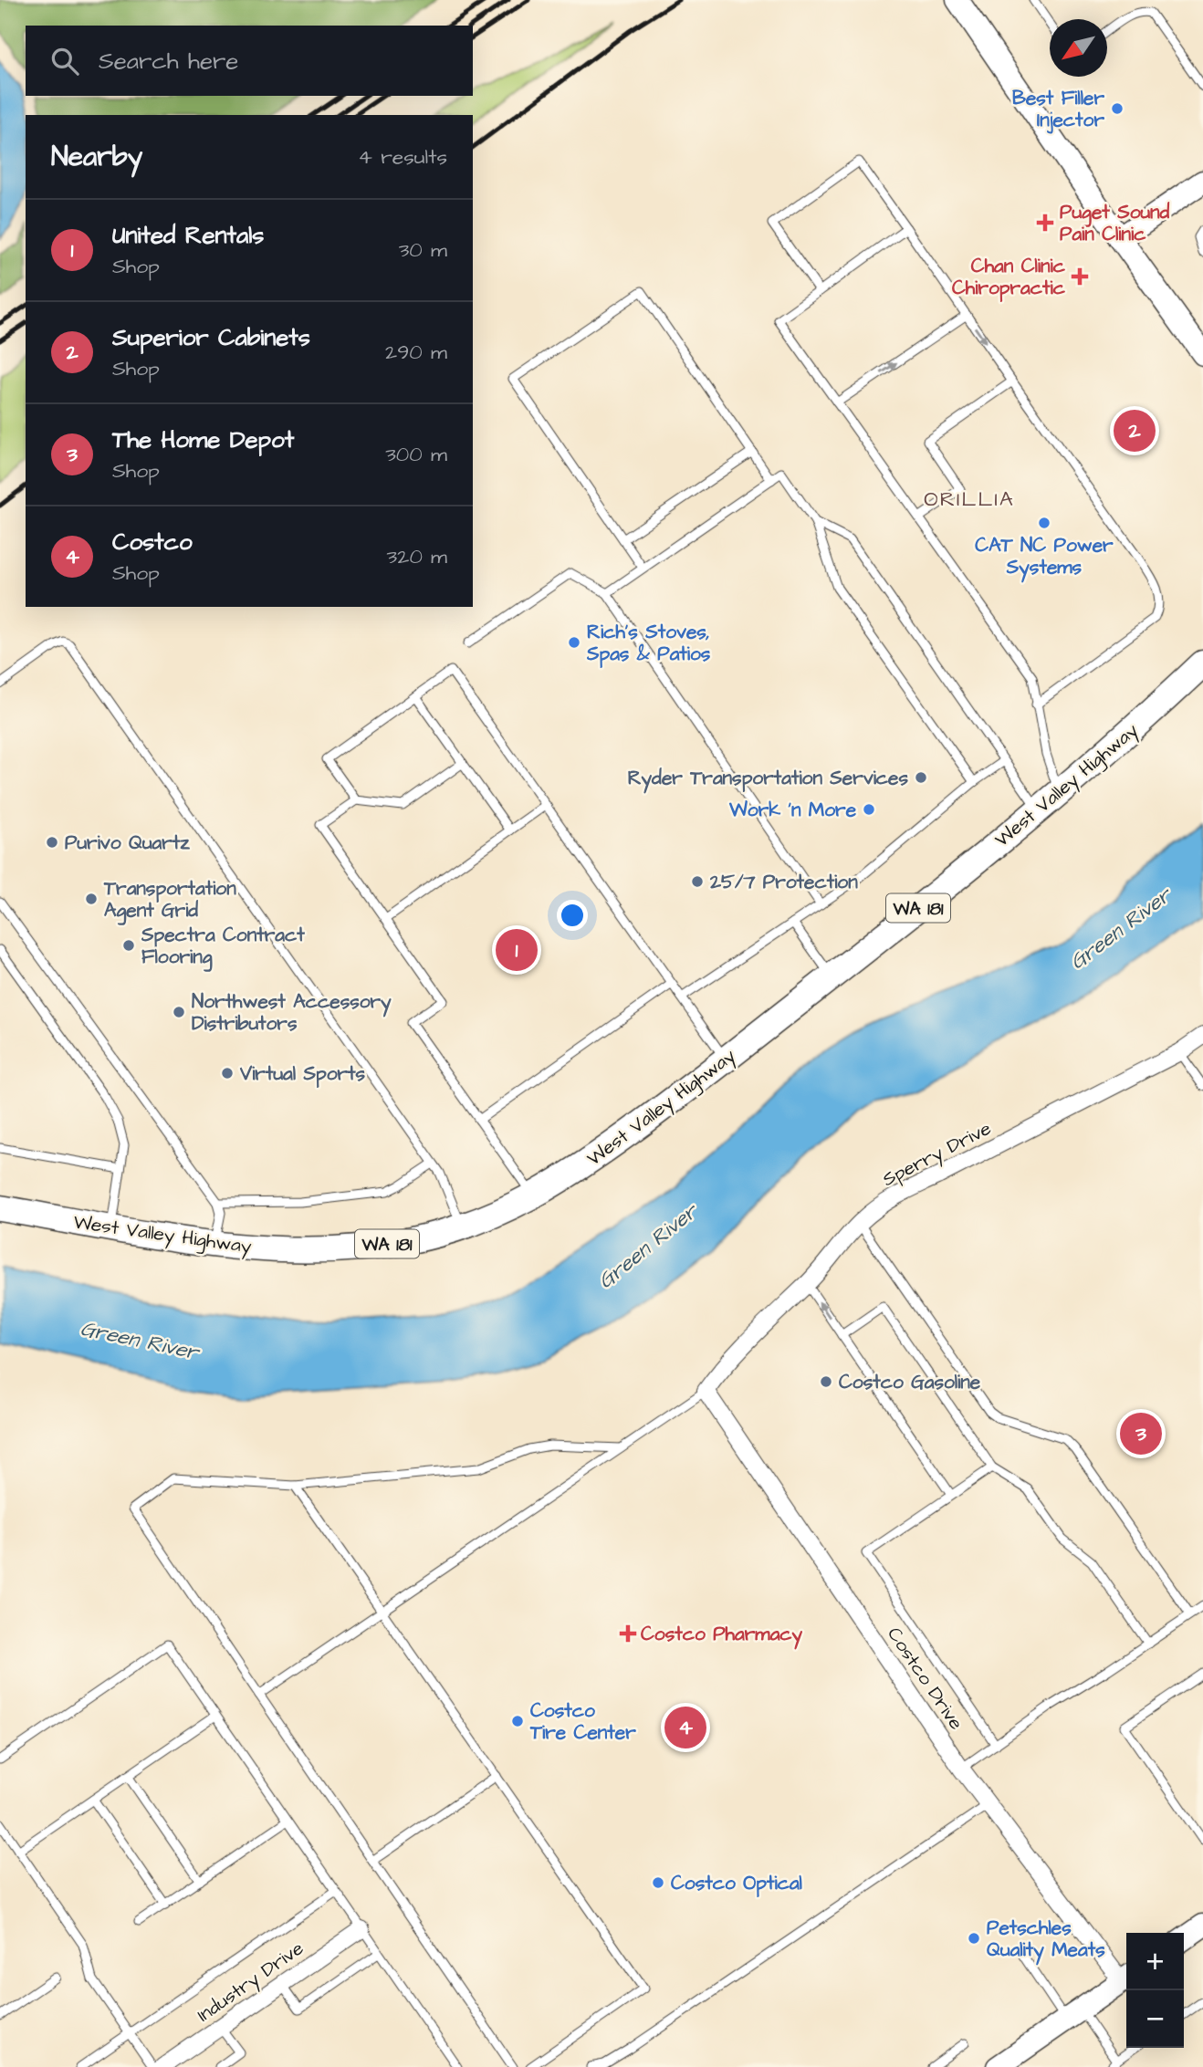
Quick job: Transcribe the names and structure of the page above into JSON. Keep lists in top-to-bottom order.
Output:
{
  "streets": {
    "main road": ["West Valley Highway", "WA 181"],
    "street": ["Sperry Drive", "Costco Drive", "Industry Drive"]
  },
  "crossings": [
    ["Sperry Drive", "Costco Drive"]
  ],
  "districts": ["ORILLIA"],
  "water": ["Green River"],
  "places": {
    "other": [
      "Best Filler Injector",
      "CAT NC Power Systems",
      "Rich's Stoves, Spas & Patios",
      "Ryder Transportation Services",
      "Work 'n More",
      "Purivo Quartz",
      "25/7 Protection",
      "Transportation Agent Grid",
      "Spectra Contract Flooring",
      "Northwest Accessory Distributors",
      "Virtual Sports",
      "Costco Gasoline",
      "Costco Tire Center",
      "Costco Optical",
      "Petschles Quality Meats"
    ],
    "health": ["Puget Sound Pain Clinic", "Chan Clinic Chiropractic", "Costco Pharmacy"]
  },
  "north": "bottom left",
  "page": {
    "search": "Search here",
    "heading": ["Nearby", "4 results"],
    "list": [
      {
        "mark": "1",
        "name": "United Rentals",
        "note": "Shop",
        "value": "30 m"
      },
      {
        "mark": "2",
        "name": "Superior Cabinets",
        "note": "Shop",
        "value": "290 m"
      },
      {
        "mark": "3",
        "name": "The Home Depot",
        "note": "Shop",
        "value": "300 m"
      },
      {
        "mark": "4",
        "name": "Costco",
        "note": "Shop",
        "value": "320 m"
      }
    ],
    "pins": [
      "2",
      "1",
      "3",
      "4"
    ],
    "map_buttons": ["+", "−"]
  }
}
